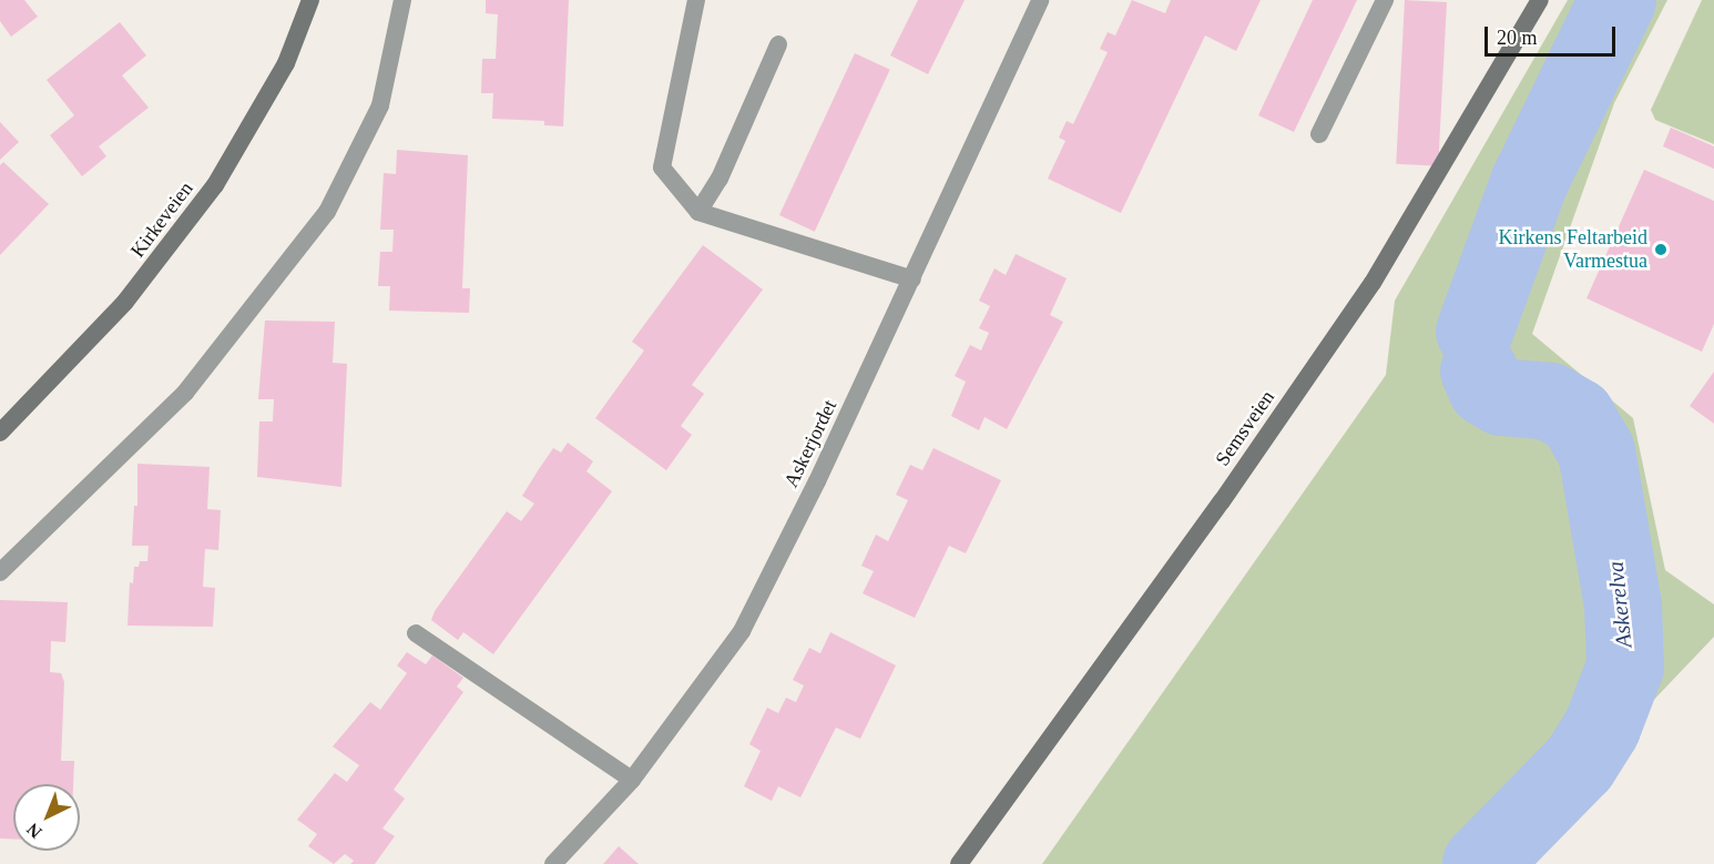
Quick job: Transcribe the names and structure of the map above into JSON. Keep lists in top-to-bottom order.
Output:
{
  "streets": {
    "main road": ["Kirkeveien", "Semsveien"],
    "street": ["Askerjordet"]
  },
  "water": ["Askerelva"],
  "places": ["Kirkens Feltarbeid Varmestua"],
  "scale_bar": "20 m",
  "north": "bottom left"
}
